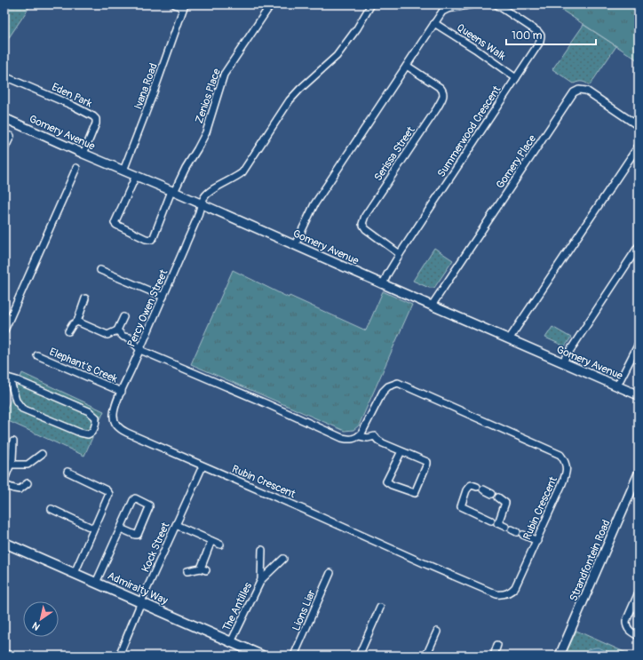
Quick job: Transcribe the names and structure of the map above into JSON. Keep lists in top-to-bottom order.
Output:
{
  "streets": {
    "main road": ["Admiralty Way"],
    "street": [
      "Queens Walk",
      "Ivana Road",
      "Eden Park",
      "Zenios Place",
      "Summerwood Crescent",
      "Gomery Avenue",
      "Serissa Street",
      "Gomery Place",
      "Percy Owen Street",
      "Elephant’s Creek",
      "Rubin Crescent",
      "Kock Street",
      "Strandfontein Road",
      "The Antilles",
      "Lions Liar"
    ]
  },
  "crossings": [
    ["Queens Walk", "Summerwood Crescent"],
    ["Ivana Road", "Gomery Avenue"],
    ["Eden Park", "Gomery Avenue"],
    ["Zenios Place", "Gomery Avenue"],
    ["Summerwood Crescent", "Gomery Avenue"],
    ["Summerwood Crescent", "Serissa Street"],
    ["Gomery Avenue", "Gomery Place"],
    ["Gomery Avenue", "Percy Owen Street"],
    ["Percy Owen Street", "Elephant’s Creek"],
    ["Percy Owen Street", "Rubin Crescent"],
    ["Rubin Crescent", "Kock Street"],
    ["Kock Street", "Admiralty Way"],
    ["Admiralty Way", "The Antilles"]
  ],
  "scale_bar": "100 m",
  "north": "bottom left"
}
